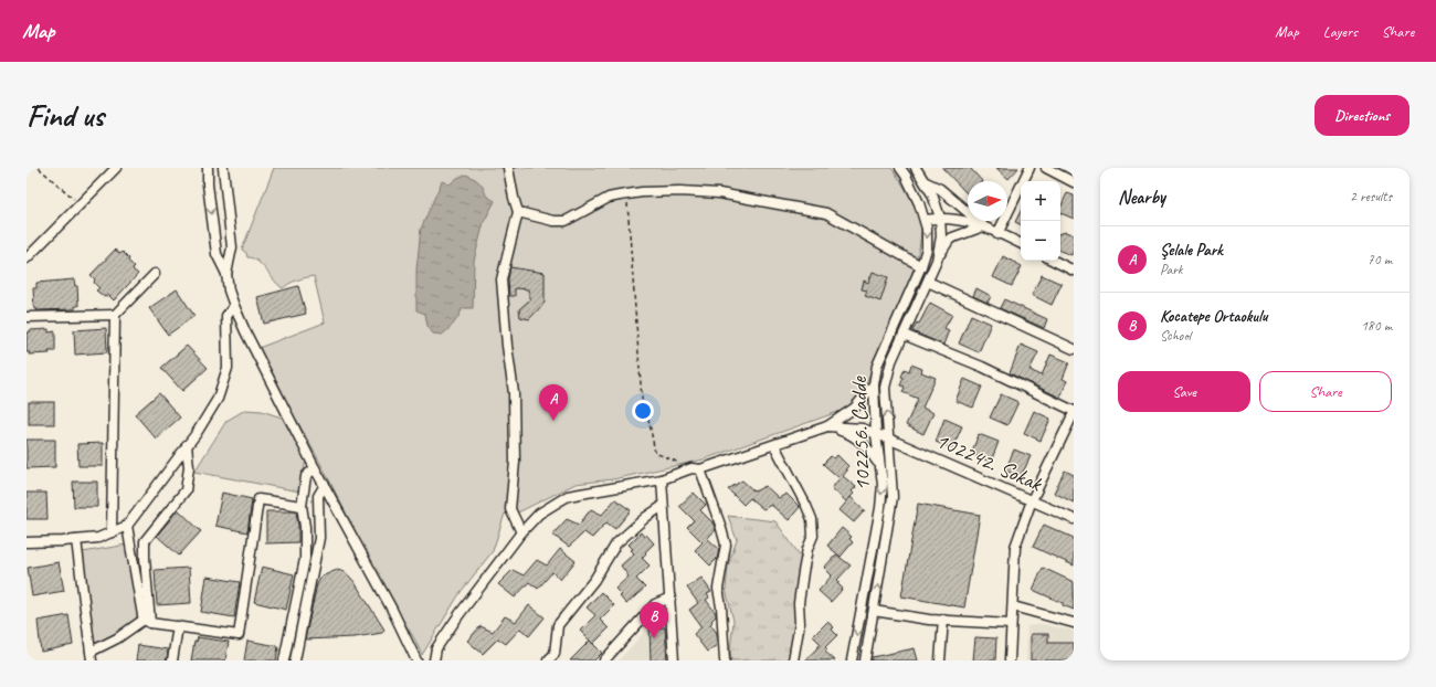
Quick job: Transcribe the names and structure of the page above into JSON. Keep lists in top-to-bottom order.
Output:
{
  "streets": {
    "street": ["102256. Cadde", "102242. Sokak"]
  },
  "crossings": [
    ["102256. Cadde", "102242. Sokak"]
  ],
  "north": "right",
  "page": {
    "header": "Map",
    "nav": ["Map", "Layers", "Share"],
    "buttons": [
      "Directions",
      ["Save", "Share"]
    ],
    "title": "Find us",
    "heading": ["Nearby", "2 results"],
    "map_buttons": ["+", "−"],
    "list": [
      {
        "mark": "A",
        "name": "Şelale Park",
        "note": "Park",
        "value": "70 m"
      },
      {
        "mark": "B",
        "name": "Kocatepe Ortaokulu",
        "note": "School",
        "value": "180 m"
      }
    ],
    "pins": ["A", "B"]
  }
}
